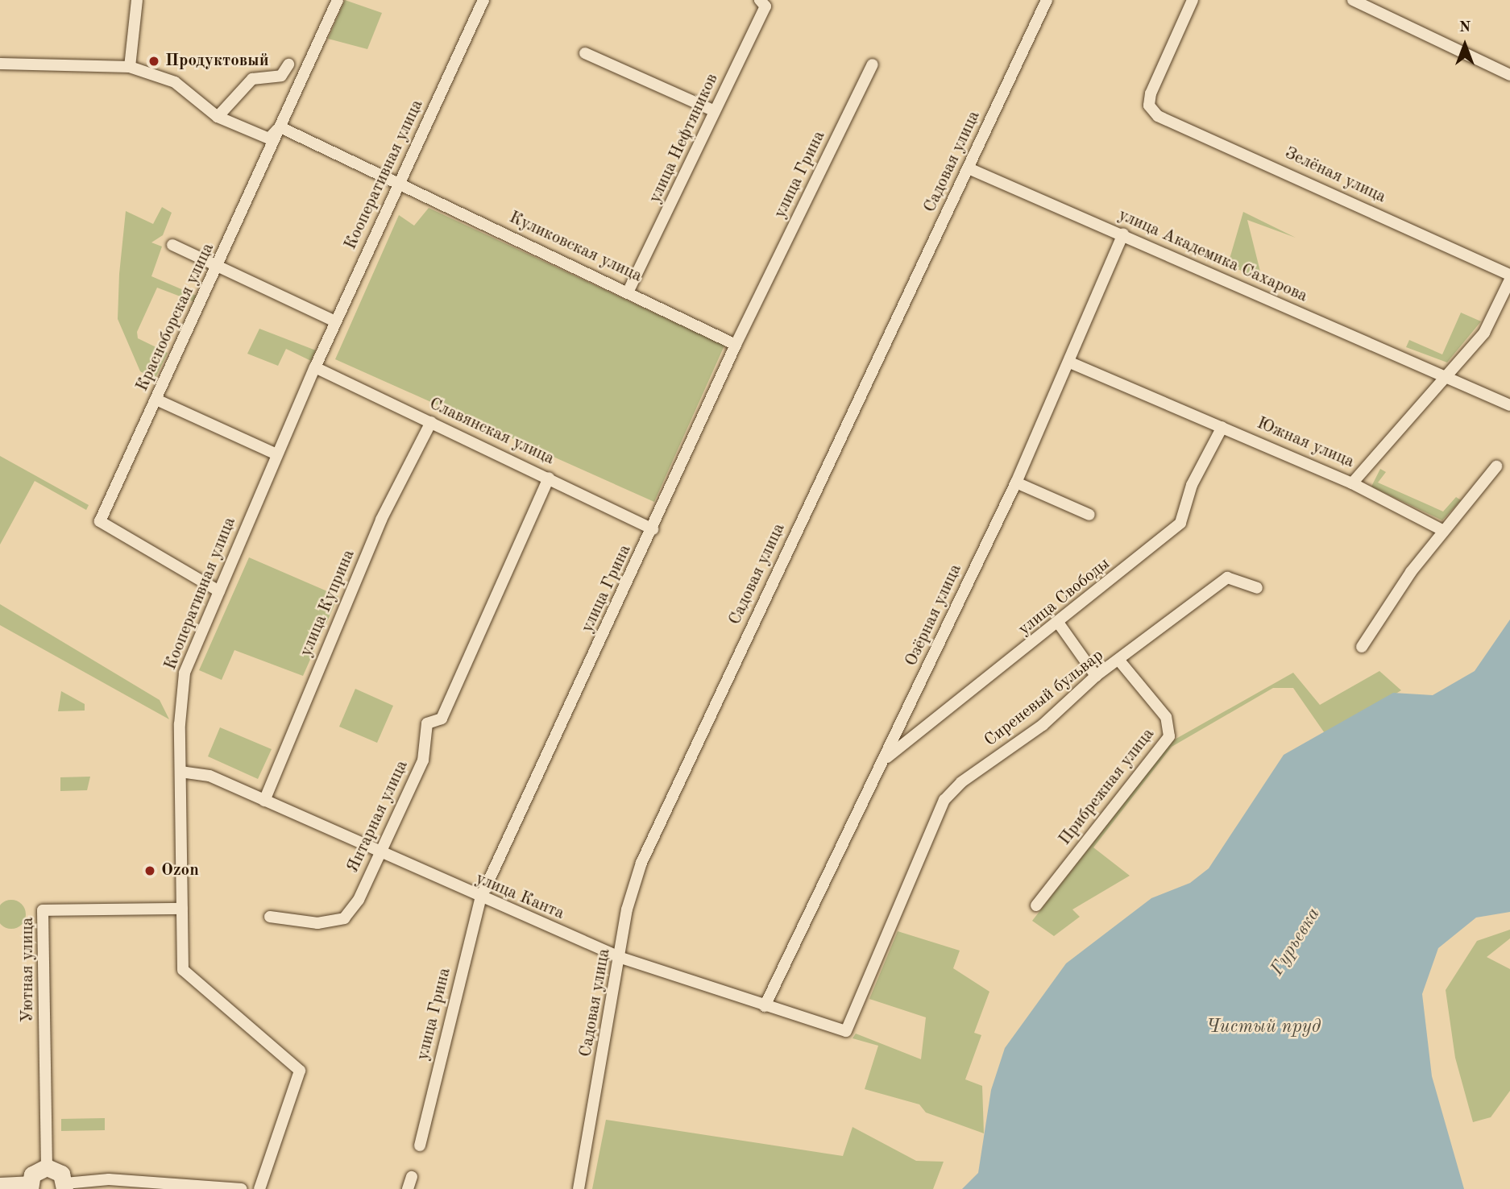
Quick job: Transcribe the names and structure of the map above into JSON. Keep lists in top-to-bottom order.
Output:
{
  "streets": {
    "street": [
      "улица Нефтяников",
      "Садовая улица",
      "Кооперативная улица",
      "улица Грина",
      "Зелёная улица",
      "Куликовская улица",
      "улица Академика Сахарова",
      "Красноборская улица",
      "Славянская улица",
      "Южная улица",
      "улица Свободы",
      "улица Куприна",
      "Озёрная улица",
      "Сиреневый бульвар",
      "Прибрежная улица",
      "Янтарная улица",
      "улица Канта",
      "Уютная улица"
    ]
  },
  "crossings": [
    ["улица Нефтяников", "Куликовская улица"],
    ["Садовая улица", "улица Академика Сахарова"],
    ["Садовая улица", "улица Канта"],
    ["Кооперативная улица", "Куликовская улица"],
    ["Кооперативная улица", "Красноборская улица"],
    ["Кооперативная улица", "Славянская улица"],
    ["Кооперативная улица", "улица Канта"],
    ["Кооперативная улица", "Уютная улица"],
    ["улица Грина", "Куликовская улица"],
    ["улица Грина", "Славянская улица"],
    ["улица Грина", "улица Канта"],
    ["Куликовская улица", "Красноборская улица"],
    ["улица Академика Сахарова", "Южная улица"],
    ["улица Академика Сахарова", "Озёрная улица"],
    ["Славянская улица", "улица Куприна"],
    ["Славянская улица", "Янтарная улица"],
    ["Южная улица", "улица Свободы"],
    ["Южная улица", "Озёрная улица"],
    ["улица Свободы", "Озёрная улица"],
    ["улица Куприна", "улица Канта"],
    ["Озёрная улица", "улица Канта"],
    ["Сиреневый бульвар", "Прибрежная улица"],
    ["Сиреневый бульвар", "улица Канта"],
    ["Янтарная улица", "улица Канта"]
  ],
  "water": ["Гурьевка", "Чистый пруд"],
  "places": ["Продуктовый", "Ozon"],
  "north": "top"
}
